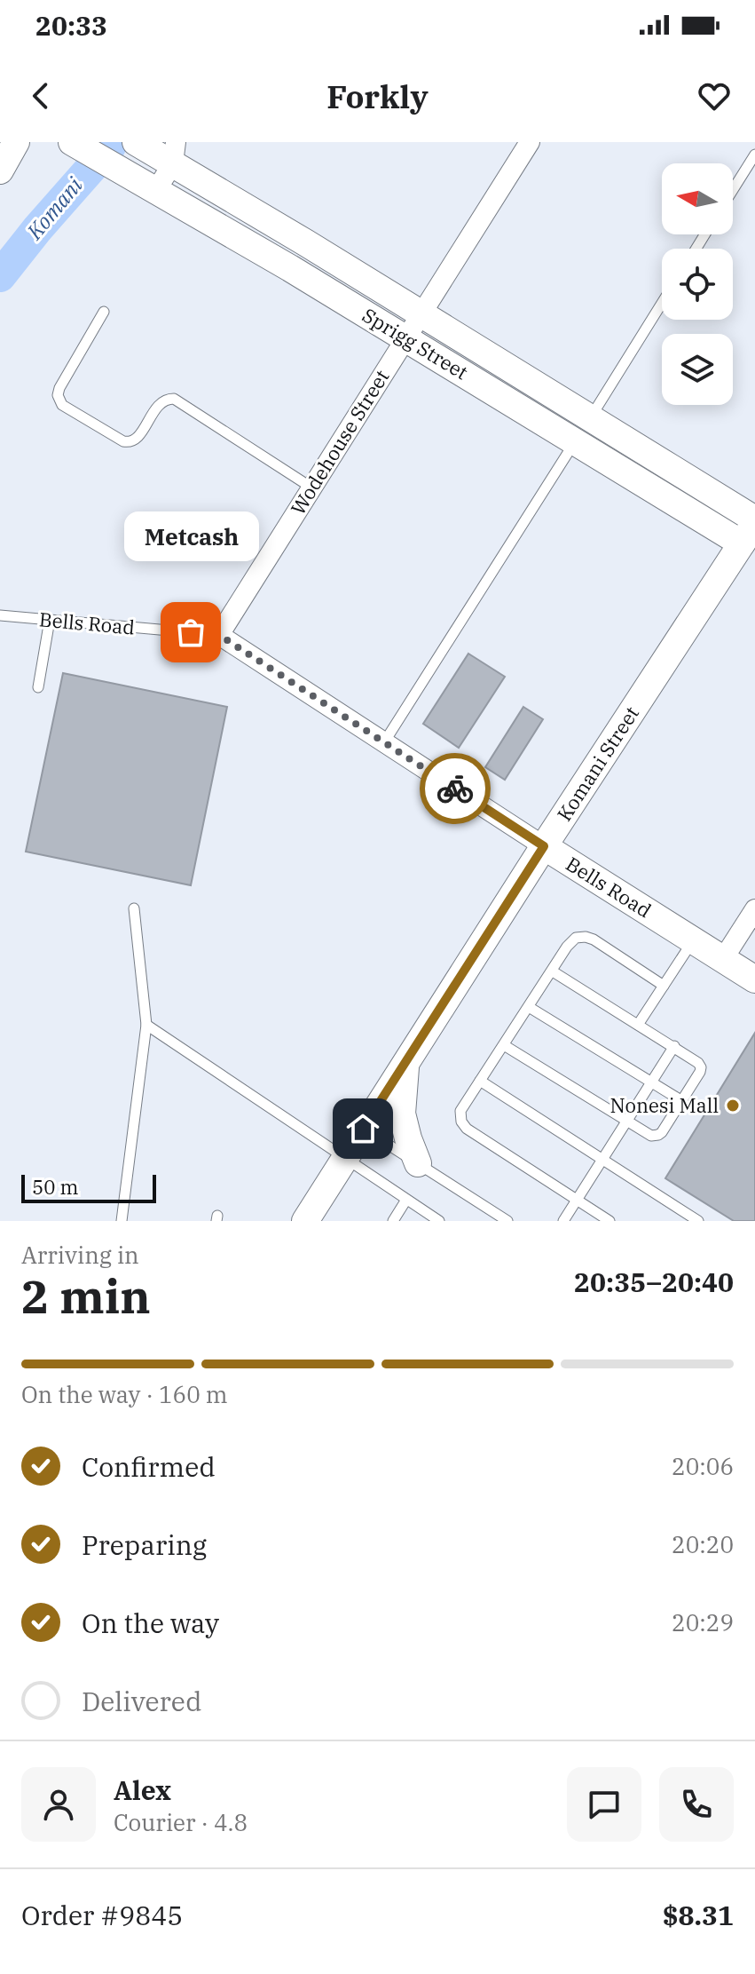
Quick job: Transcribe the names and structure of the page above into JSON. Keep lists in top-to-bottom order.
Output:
{
  "streets": {
    "street": [
      "Sprigg Street",
      "Wodehouse Street",
      "Bells Road",
      "Komani Street"
    ]
  },
  "crossings": [
    ["Sprigg Street", "Wodehouse Street"],
    ["Sprigg Street", "Komani Street"],
    ["Wodehouse Street", "Bells Road"],
    ["Bells Road", "Komani Street"]
  ],
  "water": ["Komani"],
  "places": ["Metcash", "Nonesi Mall"],
  "scale_bar": "50 m",
  "north": "left",
  "page": {
    "status": "20:33",
    "header": "Forkly",
    "bubble": "Metcash",
    "scale": "50 m",
    "heading": ["2 min", "Arriving in", "20:35–20:40"],
    "panel": [
      "Alex",
      "Courier · 4.8",
      "Order #9845",
      "$8.31"
    ],
    "bar": "On the way · 160 m",
    "list": [
      ["Confirmed", "20:06"],
      ["Preparing", "20:20"],
      ["On the way", "20:29"],
      "Delivered"
    ]
  }
}
